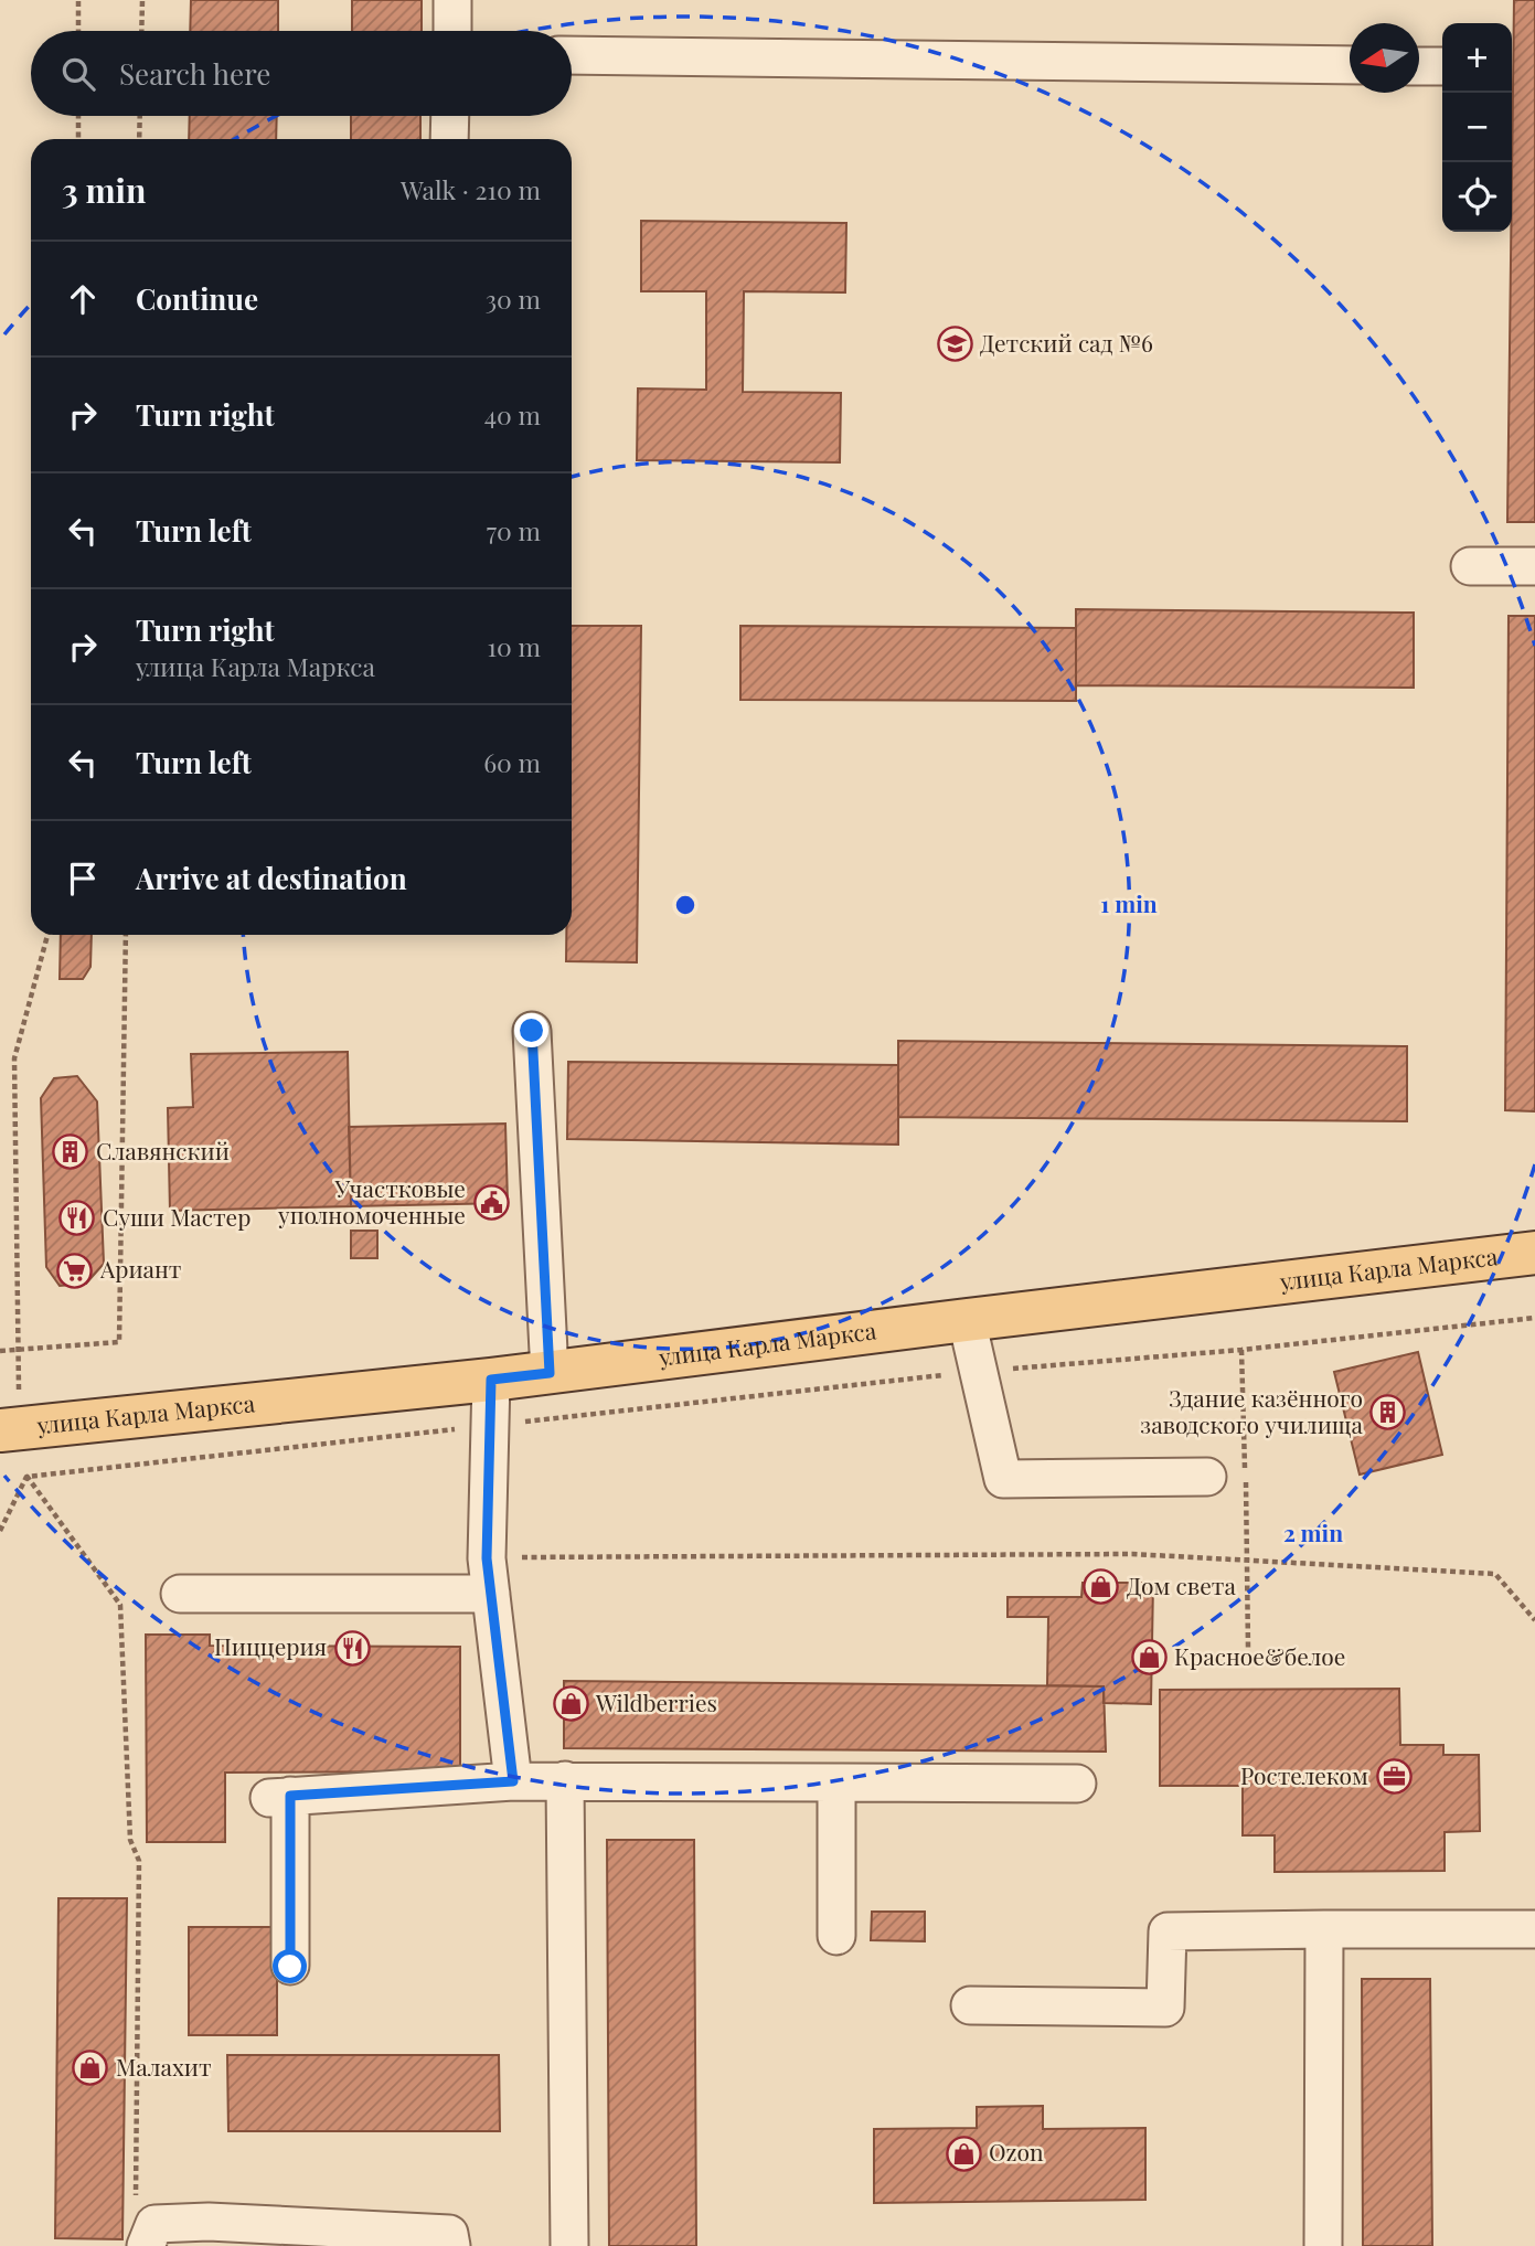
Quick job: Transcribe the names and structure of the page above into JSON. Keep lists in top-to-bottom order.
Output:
{
  "streets": {
    "main road": ["улица Карла Маркса"]
  },
  "places": {
    "school or university": ["Детский сад №6"],
    "building": ["Славянский", "Здание казённого заводского училища"],
    "public building": ["Участковые уполномоченные"],
    "restaurant": ["Суши Мастер", "Пиццерия"],
    "supermarket": ["Ариант"],
    "shop": [
      "Дом света",
      "Красное&белое",
      "Wildberries",
      "Малахит",
      "Ozon"
    ],
    "office": ["Ростелеком"]
  },
  "north": "left",
  "page": {
    "map_buttons": ["+", "−"],
    "search": "Search here",
    "heading": ["3 min", "Walk · 210 m"],
    "list": [
      ["Continue", "30 m"],
      ["Turn right", "40 m"],
      ["Turn left", "70 m"],
      ["Turn right", "улица Карла Маркса", "10 m"],
      ["Turn left", "60 m"],
      "Arrive at destination"
    ]
  },
  "rings": ["1 min", "2 min"]
}
